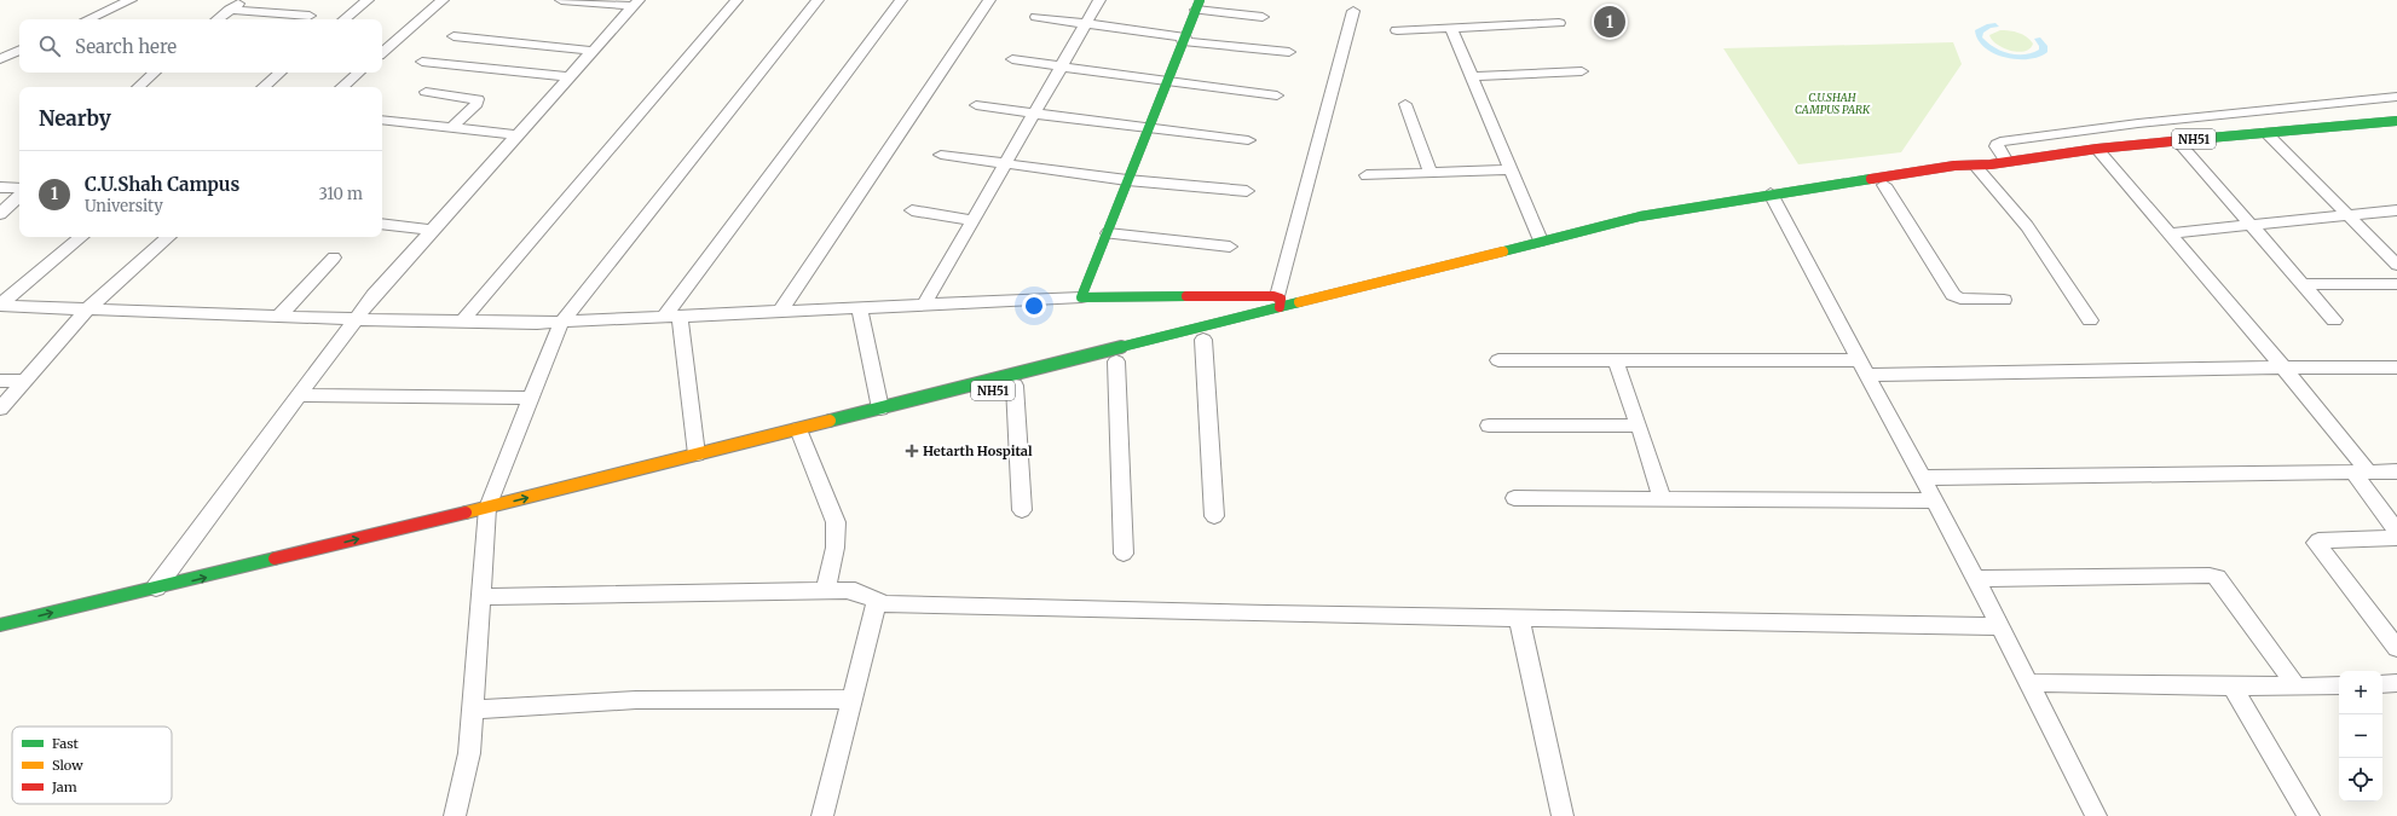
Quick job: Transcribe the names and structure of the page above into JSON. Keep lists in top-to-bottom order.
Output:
{
  "streets": {
    "main road": ["NH51"]
  },
  "parks": ["C.U.SHAH CAMPUS PARK"],
  "places": {
    "health": ["Hetarth Hospital"]
  },
  "legend": ["Fast", "Slow", "Jam"],
  "page": {
    "pins": "1",
    "search": "Search here",
    "heading": "Nearby",
    "list": [
      {
        "mark": "1",
        "name": "C.U.Shah Campus",
        "note": "University",
        "value": "310 m"
      }
    ],
    "map_buttons": ["+", "−"]
  }
}
